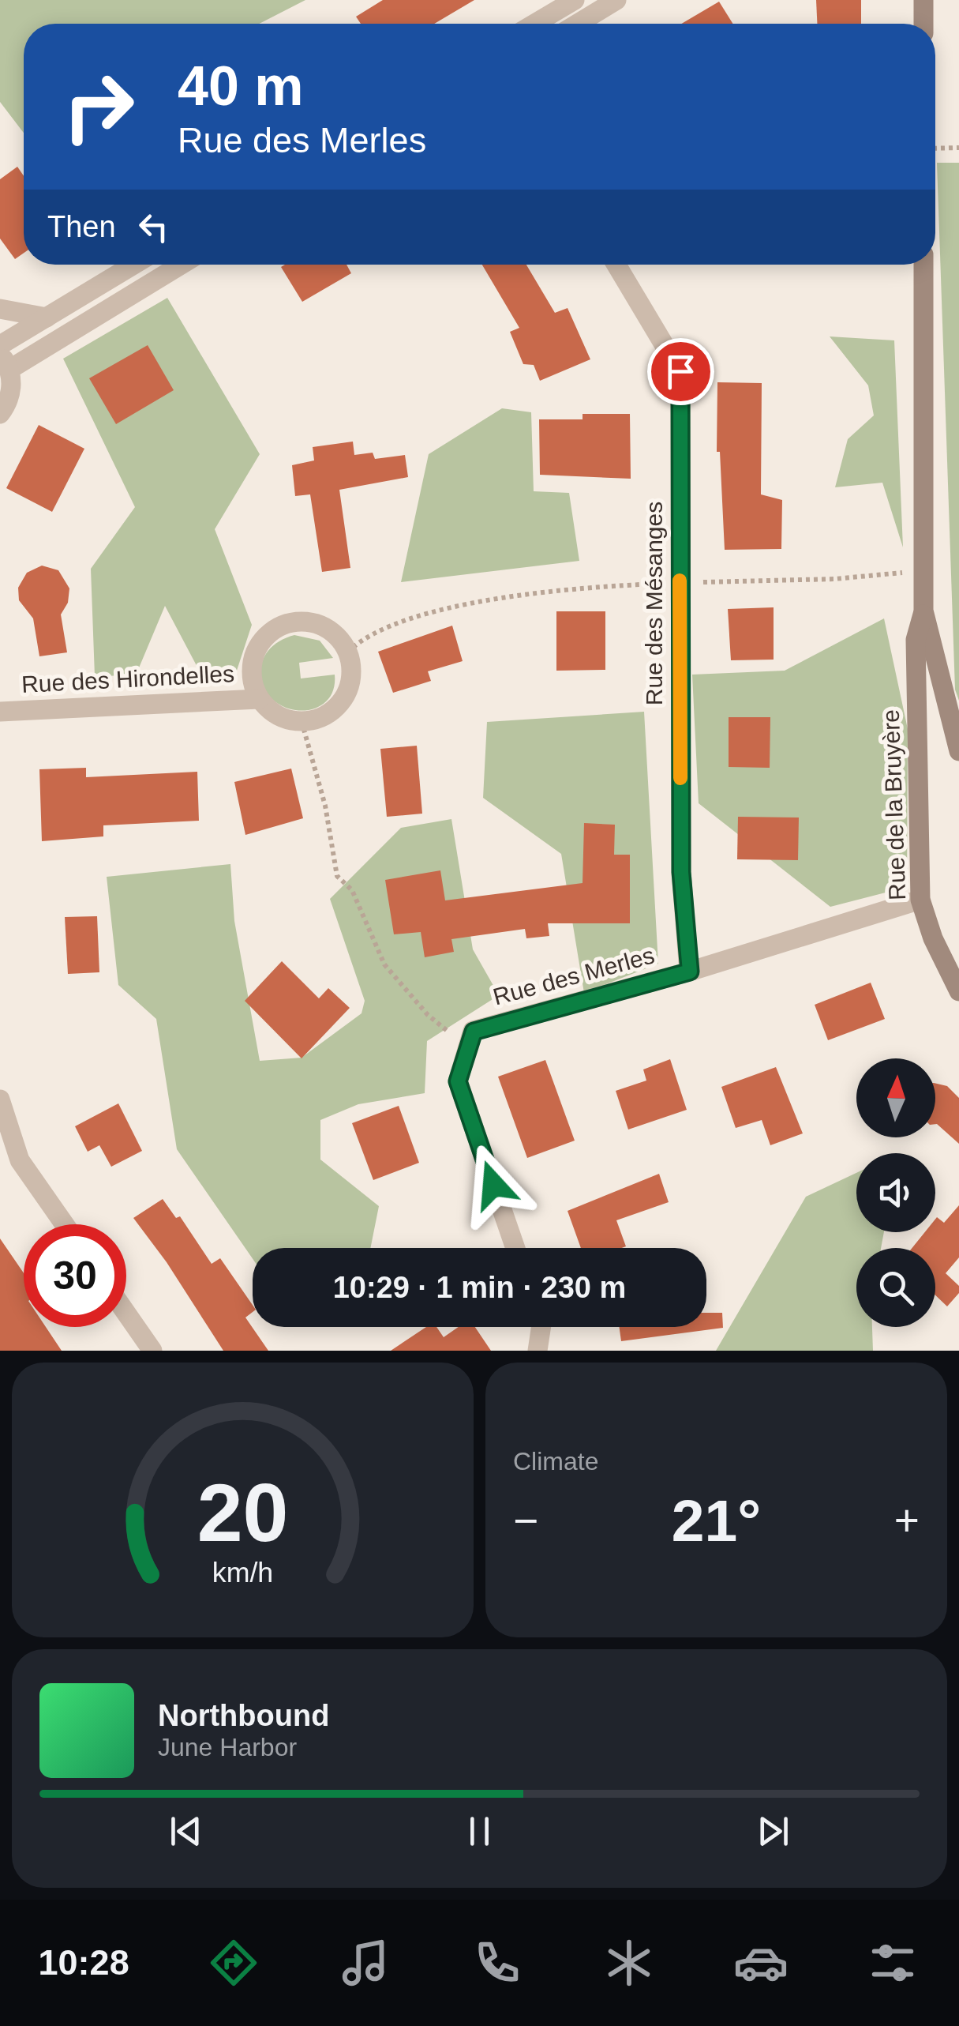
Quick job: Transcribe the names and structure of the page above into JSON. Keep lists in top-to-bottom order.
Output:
{
  "streets": {
    "street": [
      "Rue des Mésanges",
      "Rue des Hirondelles",
      "Rue de la Bruyère",
      "Rue des Merles"
    ]
  },
  "crossings": [
    ["Rue des Mésanges", "Rue des Merles"],
    ["Rue de la Bruyère", "Rue des Merles"]
  ],
  "north": "top",
  "page": {
    "turn": ["40 m", "Rue des Merles"],
    "then": "Then",
    "limit": "30",
    "trip": "10:29 · 1 min · 230 m",
    "tile": "Climate",
    "heat": ["−", "21°", "+"],
    "song": ["Northbound", "June Harbor"],
    "tabs": "10:28",
    "gauge": ["20", "km/h"]
  }
}
